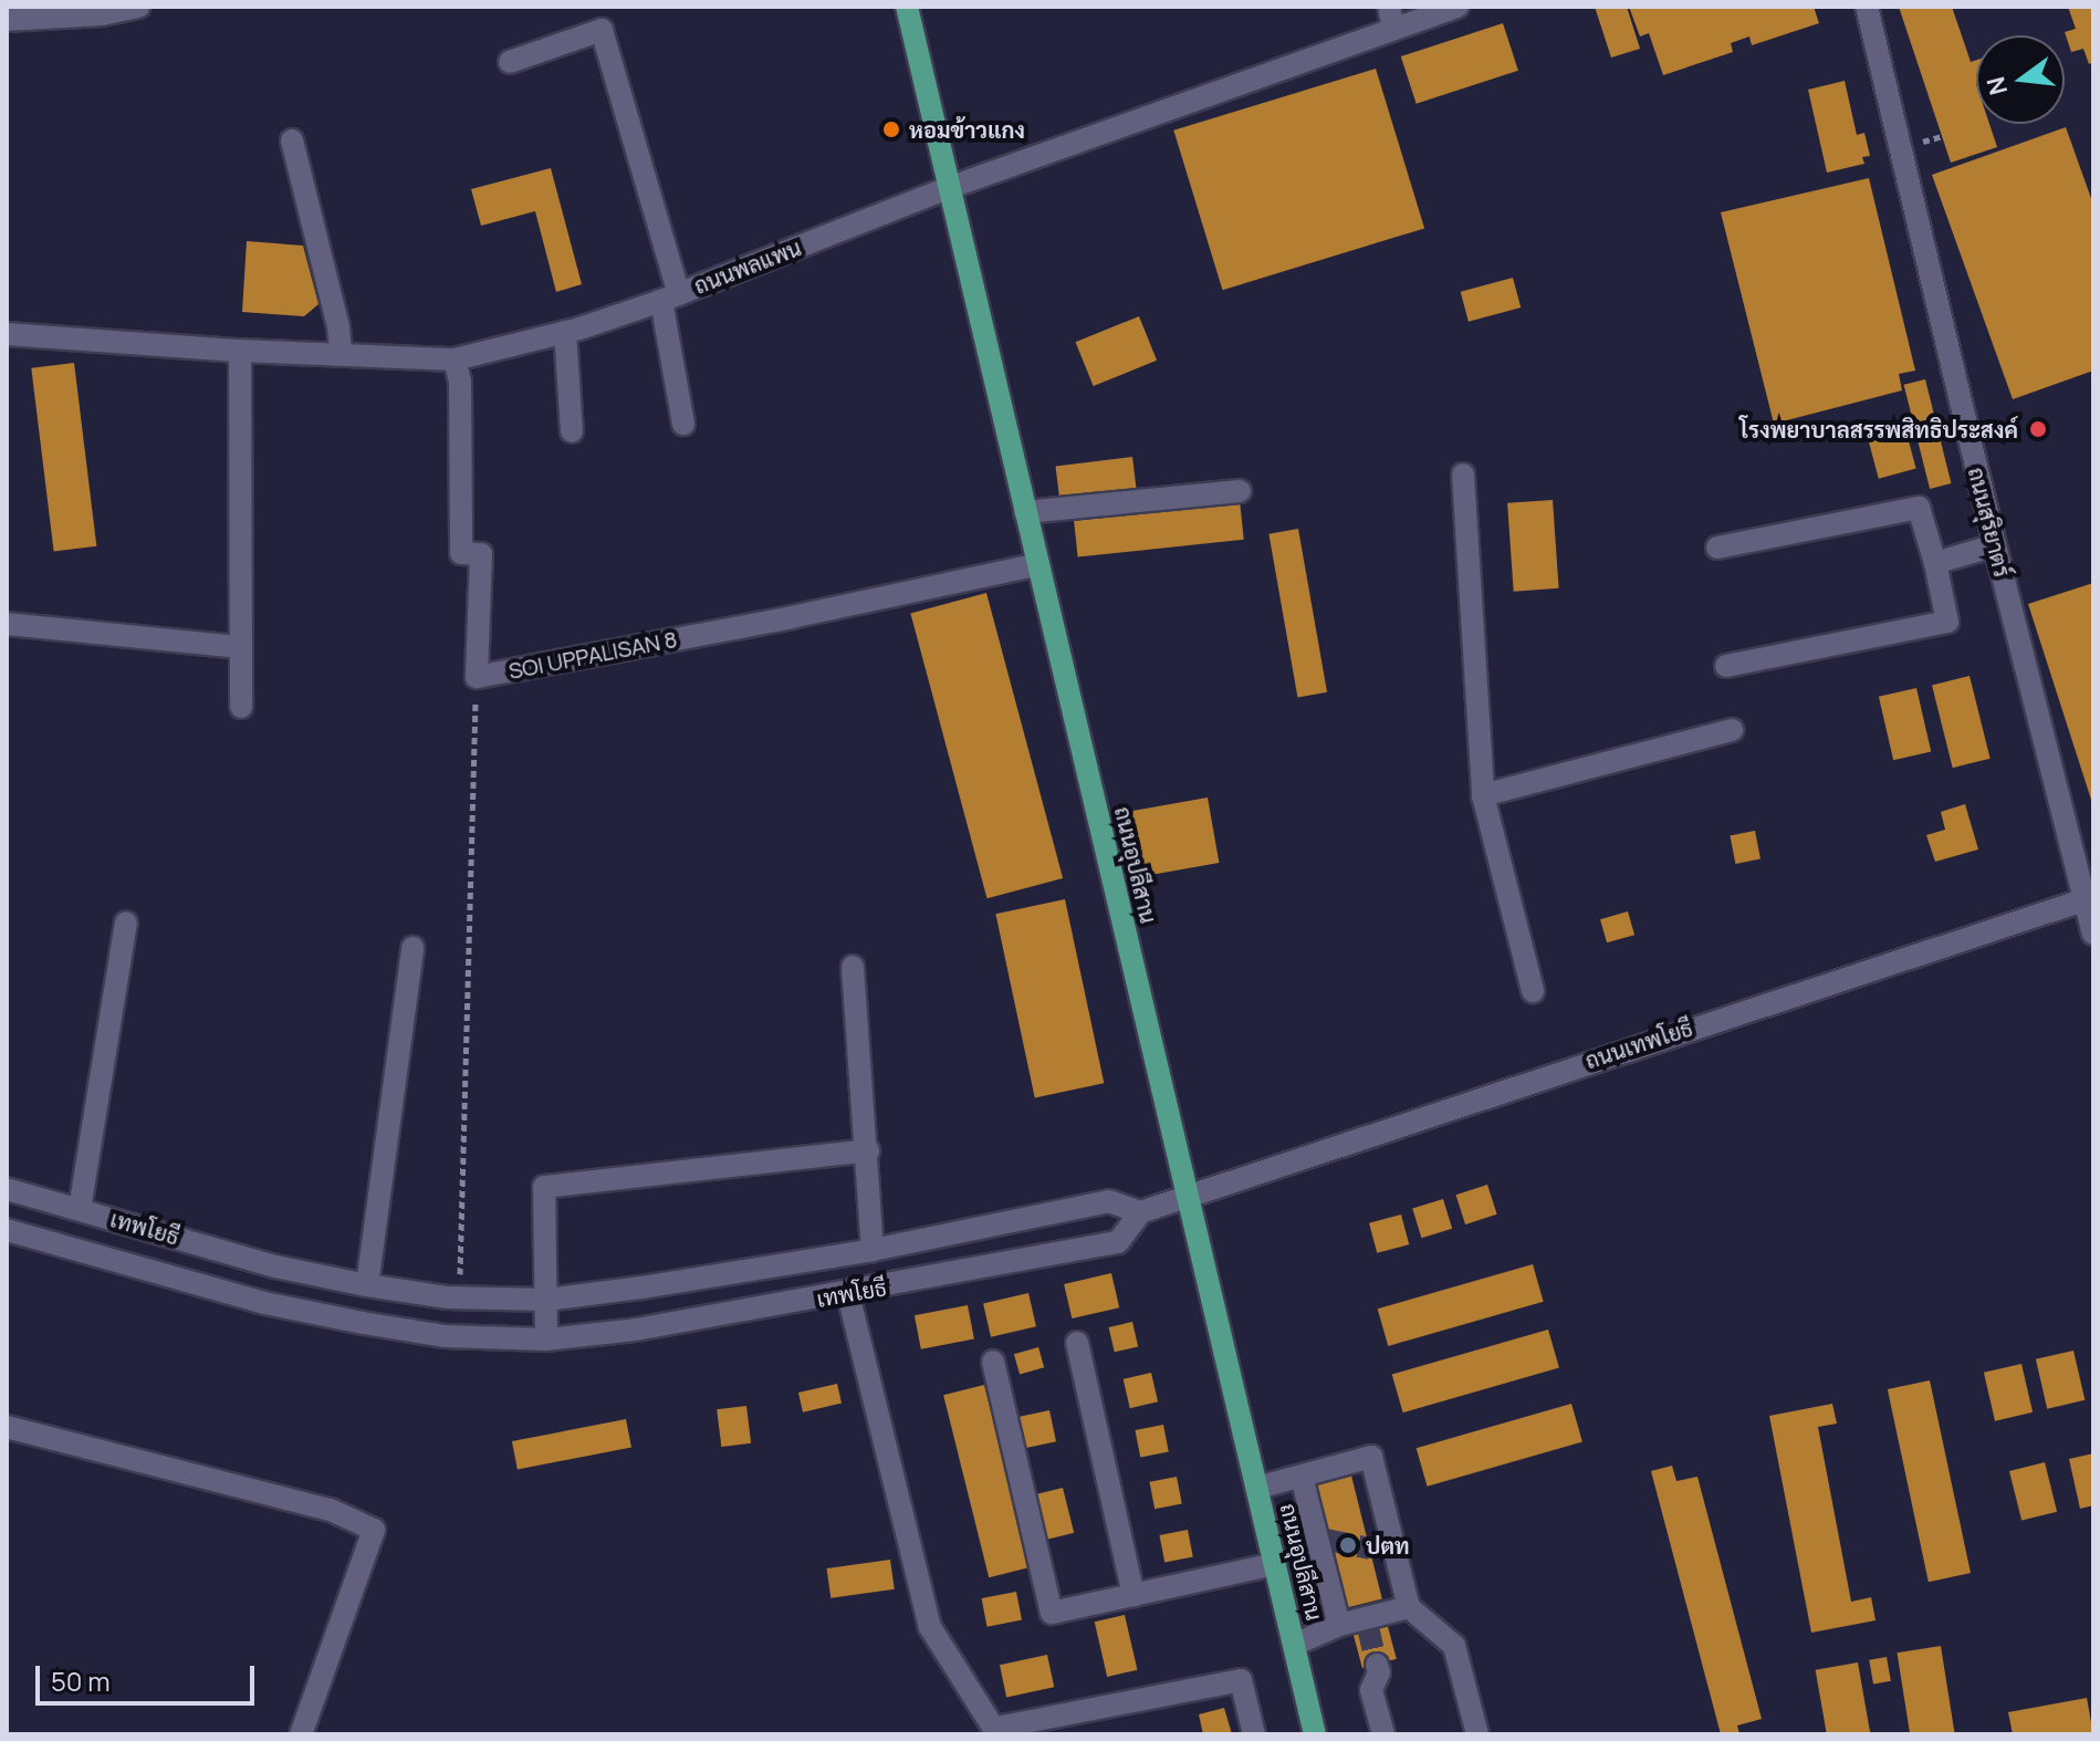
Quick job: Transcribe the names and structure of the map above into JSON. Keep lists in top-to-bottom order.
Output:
{
  "streets": {
    "main road": ["ถนนอุปลีสาน"],
    "street": [
      "ถนนพลแพน",
      "ถนนสุริยาตร์",
      "SOI UPPALISAN 8",
      "ถนนเทพโยธี",
      "เทพโยธี"
    ]
  },
  "crossings": [
    ["ถนนพลแพน", "SOI UPPALISAN 8"],
    ["ถนนพลแพน", "ถนนอุปลีสาน"],
    ["ถนนสุริยาตร์", "ถนนเทพโยธี"],
    ["SOI UPPALISAN 8", "ถนนอุปลีสาน"],
    ["ถนนอุปลีสาน", "ถนนเทพโยธี"],
    ["ถนนอุปลีสาน", "เทพโยธี"],
    ["ถนนเทพโยธี", "เทพโยธี"]
  ],
  "places": ["หอมข้าวแกง", "โรงพยาบาลสรรพสิทธิประสงค์", "ปตท"],
  "scale_bar": "50 m",
  "north": "left"
}
